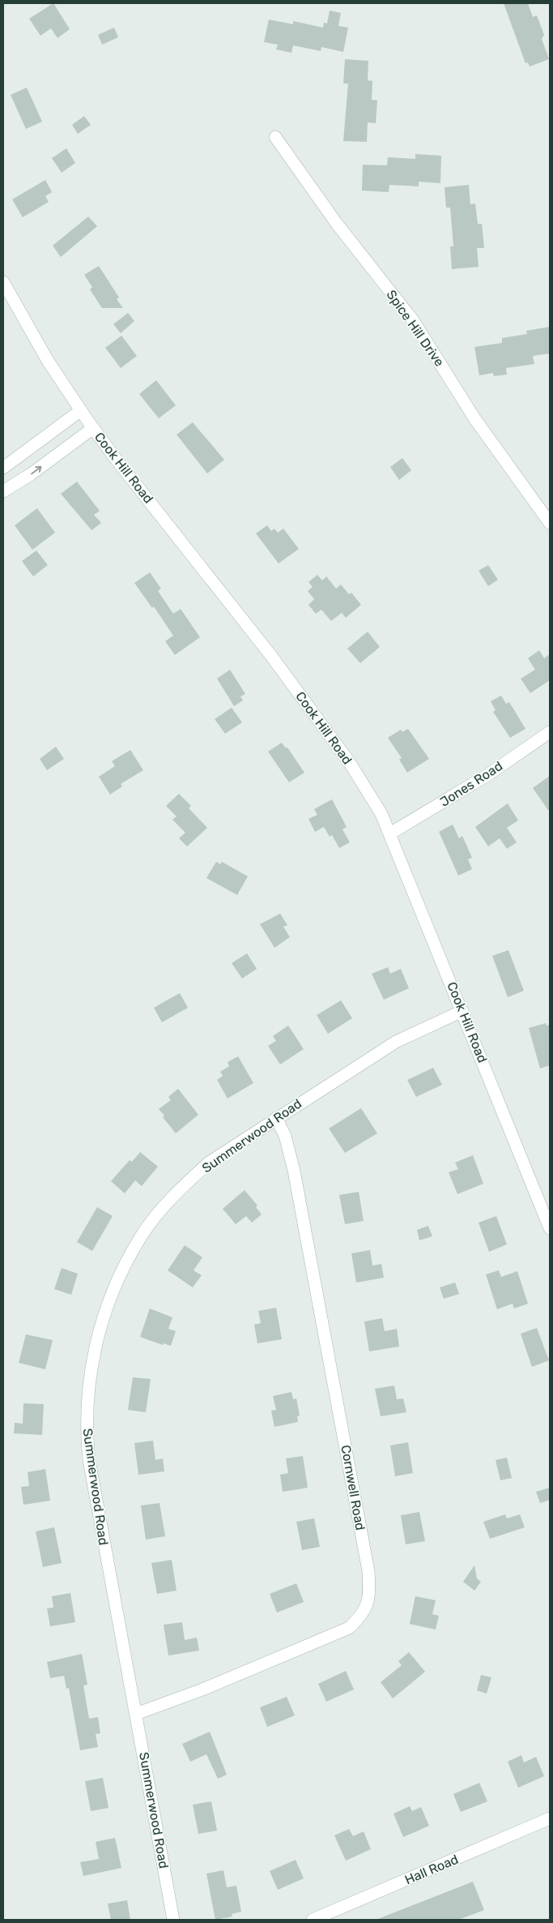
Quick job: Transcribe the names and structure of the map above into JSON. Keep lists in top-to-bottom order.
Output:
{
  "streets": {
    "street": [
      "Spice Hill Drive",
      "Cook Hill Road",
      "Jones Road",
      "Summerwood Road",
      "Cornwell Road",
      "Hall Road"
    ]
  },
  "crossings": [
    ["Cook Hill Road", "Jones Road"],
    ["Cook Hill Road", "Summerwood Road"],
    ["Summerwood Road", "Cornwell Road"]
  ]
}
